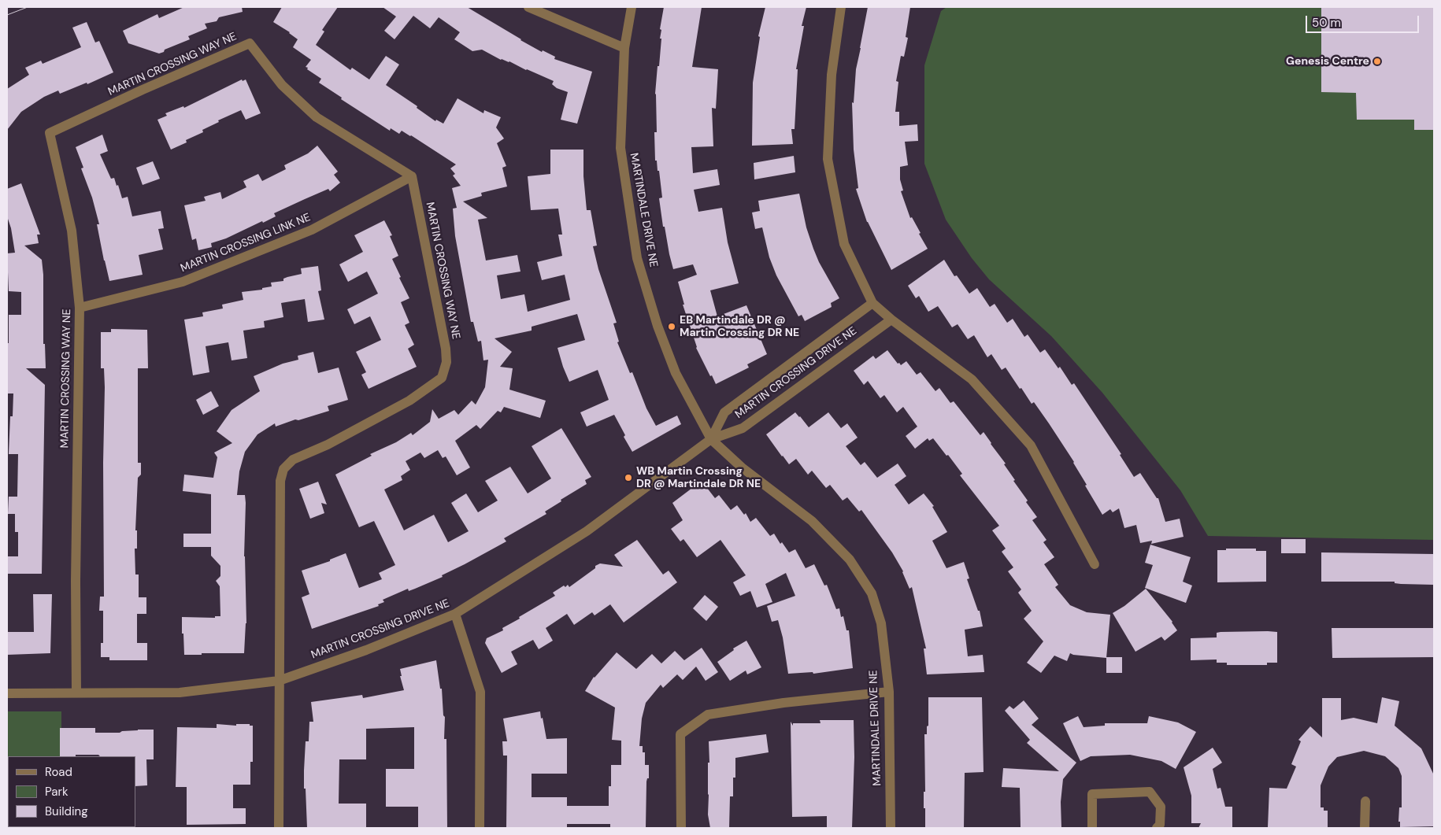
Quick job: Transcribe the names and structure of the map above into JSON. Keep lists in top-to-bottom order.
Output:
{
  "streets": {
    "street": [
      "MARTIN CROSSING WAY NE",
      "MARTINDALE DRIVE NE",
      "MARTIN CROSSING LINK NE",
      "MARTIN CROSSING DRIVE NE"
    ]
  },
  "crossings": [
    ["MARTIN CROSSING WAY NE", "MARTIN CROSSING LINK NE"],
    ["MARTIN CROSSING WAY NE", "MARTIN CROSSING DRIVE NE"],
    ["MARTINDALE DRIVE NE", "MARTIN CROSSING DRIVE NE"]
  ],
  "places": ["Genesis Centre", "EB Martindale DR @ Martin Crossing DR NE", "WB Martin Crossing DR @ Martindale DR NE"],
  "legend": ["Road", "Park", "Building"],
  "scale_bar": "50 m"
}
